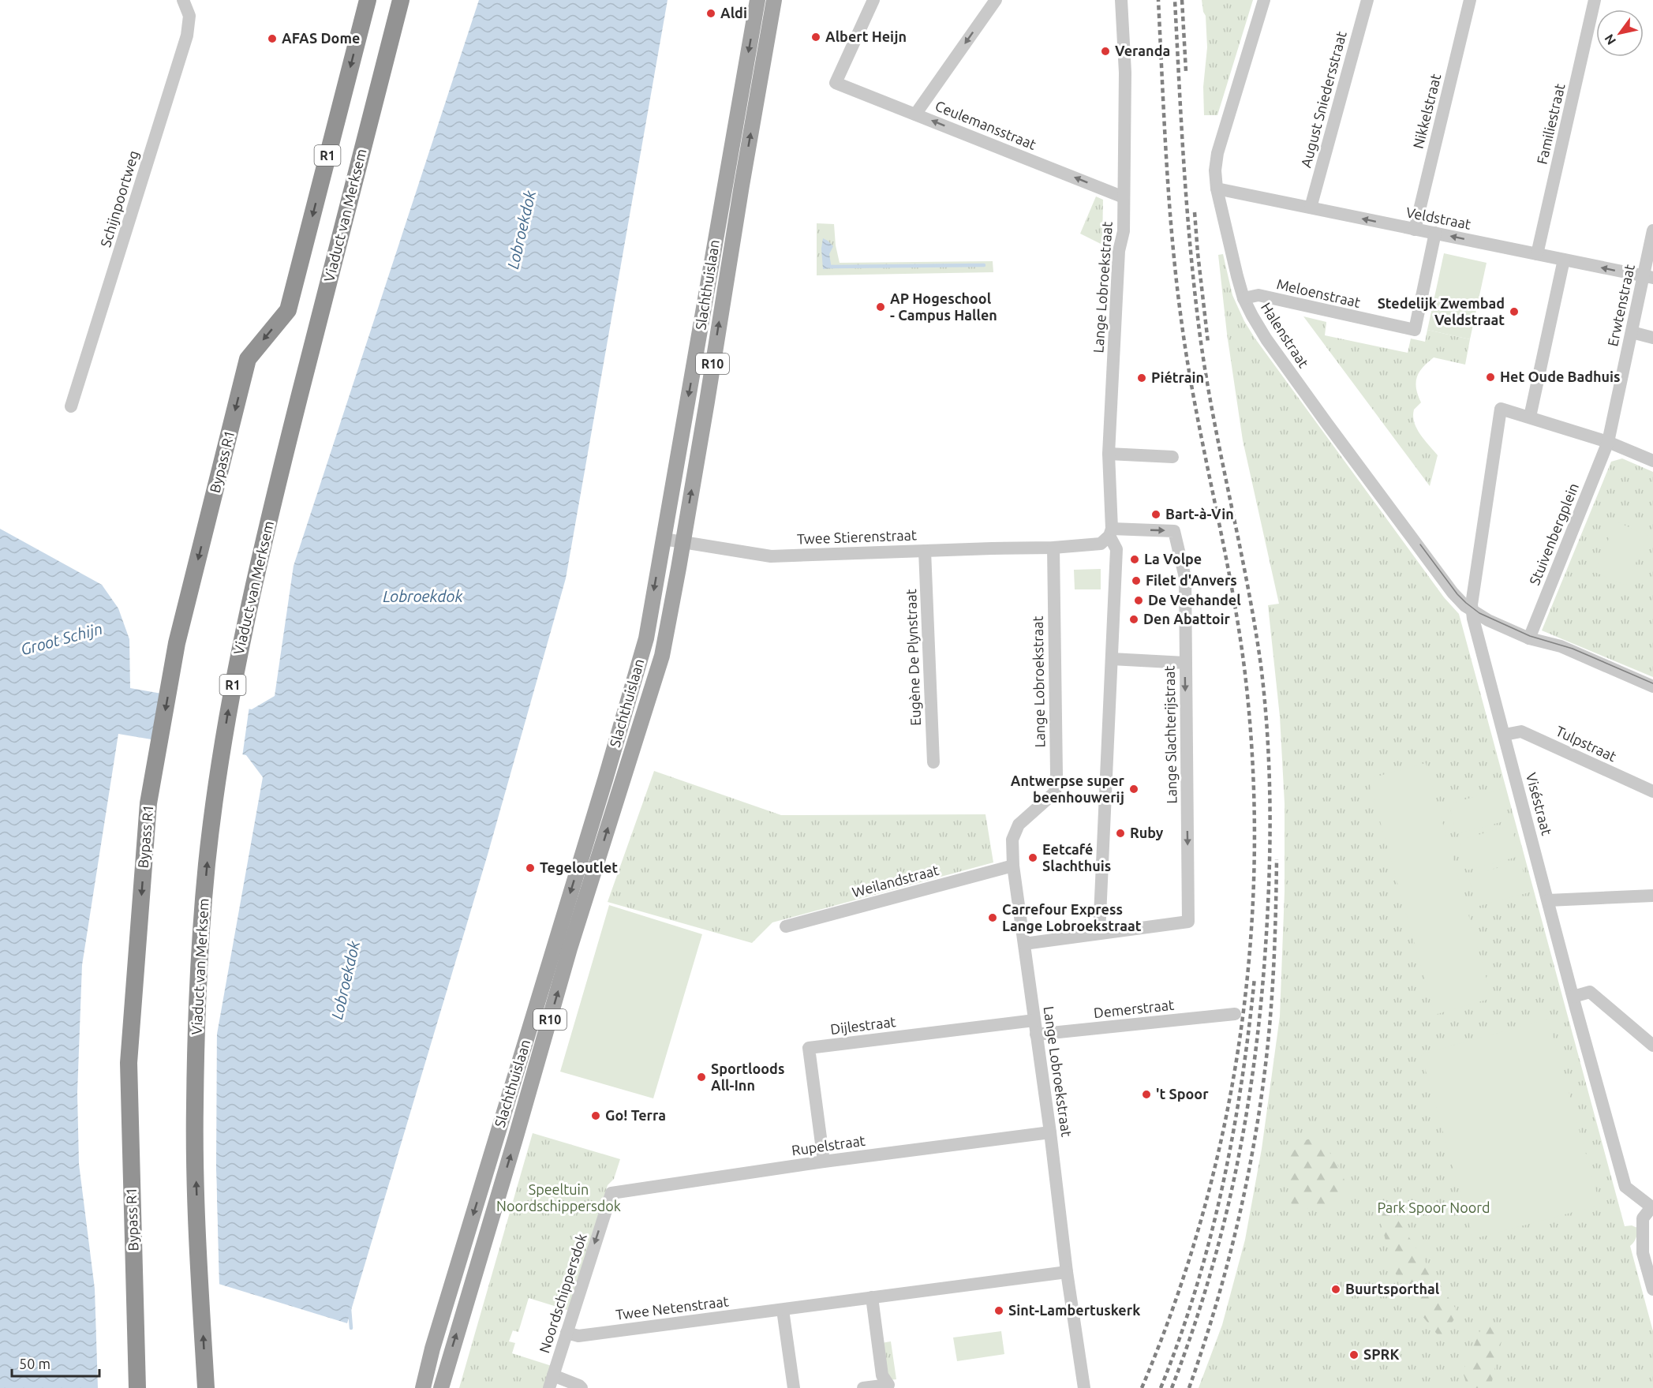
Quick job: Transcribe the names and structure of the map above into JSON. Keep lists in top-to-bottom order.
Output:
{
  "streets": {
    "highway": ["R1", "Viaduct van Merksem", "Bypass R1"],
    "main road": ["Slachthuislaan", "R10"],
    "street": [
      "August Sniedersstraat",
      "Nikkelstraat",
      "Familiestraat",
      "Ceulemansstraat",
      "Schijnpoortweg",
      "Veldstraat",
      "Lange Lobroekstraat",
      "Meloenstraat",
      "Erwtenstraat",
      "Halenstraat",
      "Stuivenbergplein",
      "Twee Stierenstraat",
      "Eugène De Plynstraat",
      "Lange Slachterijstraat",
      "Tulpstraat",
      "Viséstraat",
      "Weilandstraat",
      "Demerstraat",
      "Dijlestraat",
      "Rupelstraat",
      "Noordschippersdok",
      "Twee Netenstraat"
    ]
  },
  "crossings": [
    ["August Sniedersstraat", "Veldstraat"],
    ["Nikkelstraat", "Veldstraat"],
    ["Familiestraat", "Veldstraat"],
    ["Ceulemansstraat", "Lange Lobroekstraat"],
    ["Veldstraat", "Meloenstraat"],
    ["Veldstraat", "Erwtenstraat"],
    ["Veldstraat", "Halenstraat"],
    ["Slachthuislaan", "Twee Stierenstraat"],
    ["Lange Lobroekstraat", "Twee Stierenstraat"],
    ["Lange Lobroekstraat", "Lange Slachterijstraat"],
    ["Lange Lobroekstraat", "Weilandstraat"],
    ["Lange Lobroekstraat", "Demerstraat"],
    ["Lange Lobroekstraat", "Dijlestraat"],
    ["Lange Lobroekstraat", "Rupelstraat"],
    ["Lange Lobroekstraat", "Twee Netenstraat"],
    ["Meloenstraat", "Halenstraat"],
    ["Erwtenstraat", "Stuivenbergplein"],
    ["Halenstraat", "Viséstraat"],
    ["Twee Stierenstraat", "Eugène De Plynstraat"],
    ["Tulpstraat", "Viséstraat"],
    ["Dijlestraat", "Rupelstraat"],
    ["Rupelstraat", "Noordschippersdok"],
    ["Noordschippersdok", "Twee Netenstraat"]
  ],
  "one_way": [
    "Ceulemansstraat",
    "Viaduct van Merksem",
    "Veldstraat",
    "Bypass R1",
    "Noordschippersdok"
  ],
  "water": ["Lobroekdok", "Groot Schijn"],
  "parks": ["Speeltuin Noordschippersdok", "Park Spoor Noord"],
  "places": [
    "Aldi",
    "Albert Heijn",
    "AFAS Dome",
    "Veranda",
    "AP Hogeschool - Campus Hallen",
    "Stedelijk Zwembad Veldstraat",
    "Het Oude Badhuis",
    "Piétrain",
    "Bart-à-Vin",
    "La Volpe",
    "Filet d'Anvers",
    "De Veehandel",
    "Den Abattoir",
    "Antwerpse super beenhouwerij",
    "Ruby",
    "Eetcafé Slachthuis",
    "Tegeloutlet",
    "Carrefour Express Lange Lobroekstraat",
    "Sportloods All-Inn",
    "'t Spoor",
    "Go! Terra",
    "Buurtsporthal",
    "Sint-Lambertuskerk",
    "SPRK"
  ],
  "scale_bar": "50 m",
  "north": "bottom left"
}
